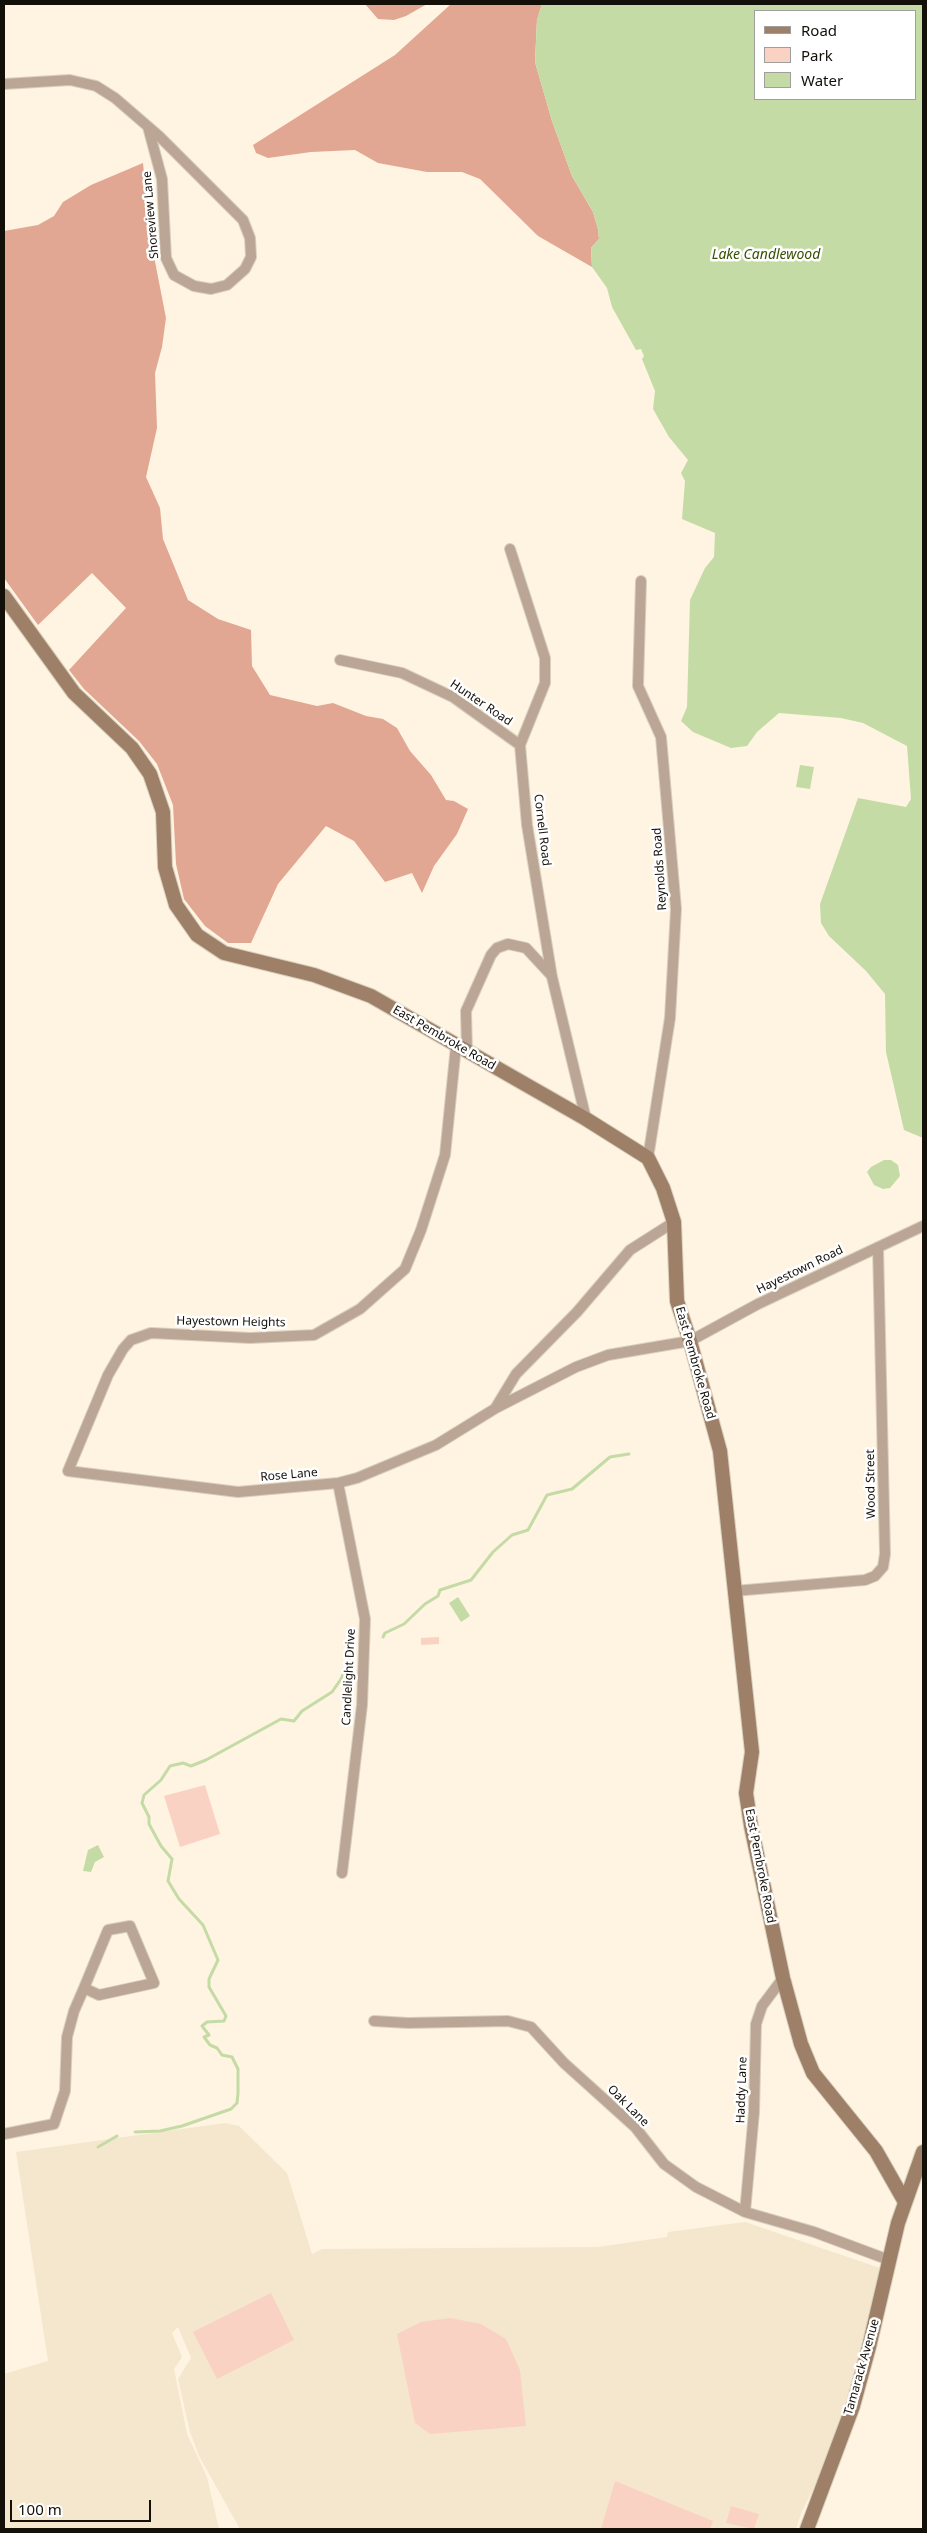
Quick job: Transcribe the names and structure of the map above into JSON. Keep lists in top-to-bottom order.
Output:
{
  "streets": {
    "street": [
      "Shoreview Lane",
      "Hunter Road",
      "Cornell Road",
      "Reynolds Road",
      "East Pembroke Road",
      "Hayestown Road",
      "Hayestown Heights",
      "Rose Lane",
      "Wood Street",
      "Candlelight Drive",
      "Haddy Lane",
      "Oak Lane",
      "Tamarack Avenue"
    ]
  },
  "crossings": [
    ["Hunter Road", "Cornell Road"],
    ["Cornell Road", "East Pembroke Road"],
    ["Cornell Road", "Hayestown Heights"],
    ["Reynolds Road", "East Pembroke Road"],
    ["East Pembroke Road", "Hayestown Road"],
    ["East Pembroke Road", "Hayestown Heights"],
    ["East Pembroke Road", "Rose Lane"],
    ["East Pembroke Road", "Wood Street"],
    ["East Pembroke Road", "Haddy Lane"],
    ["East Pembroke Road", "Tamarack Avenue"],
    ["Hayestown Road", "Rose Lane"],
    ["Hayestown Road", "Wood Street"],
    ["Hayestown Heights", "Rose Lane"],
    ["Rose Lane", "Candlelight Drive"],
    ["Haddy Lane", "Oak Lane"],
    ["Oak Lane", "Tamarack Avenue"]
  ],
  "water": ["Lake Candlewood"],
  "legend": ["Road", "Park", "Water"],
  "scale_bar": "100 m"
}
